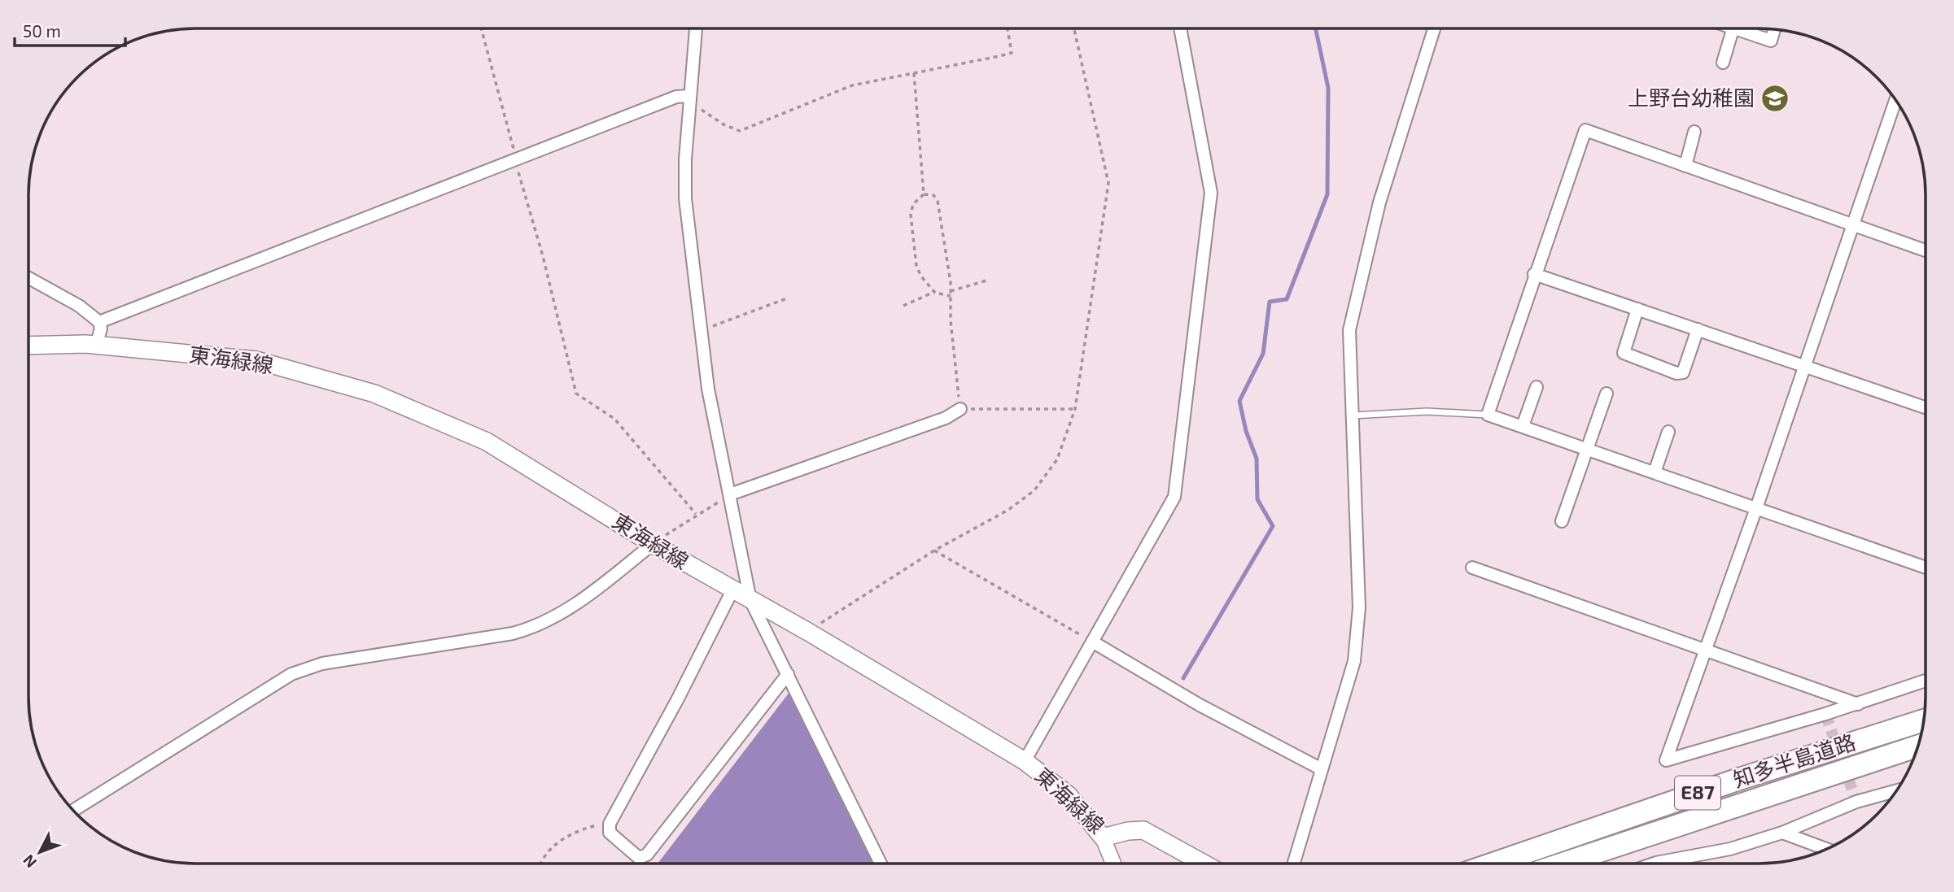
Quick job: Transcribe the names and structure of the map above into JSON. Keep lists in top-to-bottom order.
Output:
{
  "streets": {
    "highway": ["知多半島道路", "E87"],
    "main road": ["東海緑線"]
  },
  "places": {
    "school or university": ["上野台幼稚園"]
  },
  "scale_bar": "50 m",
  "north": "bottom left"
}
